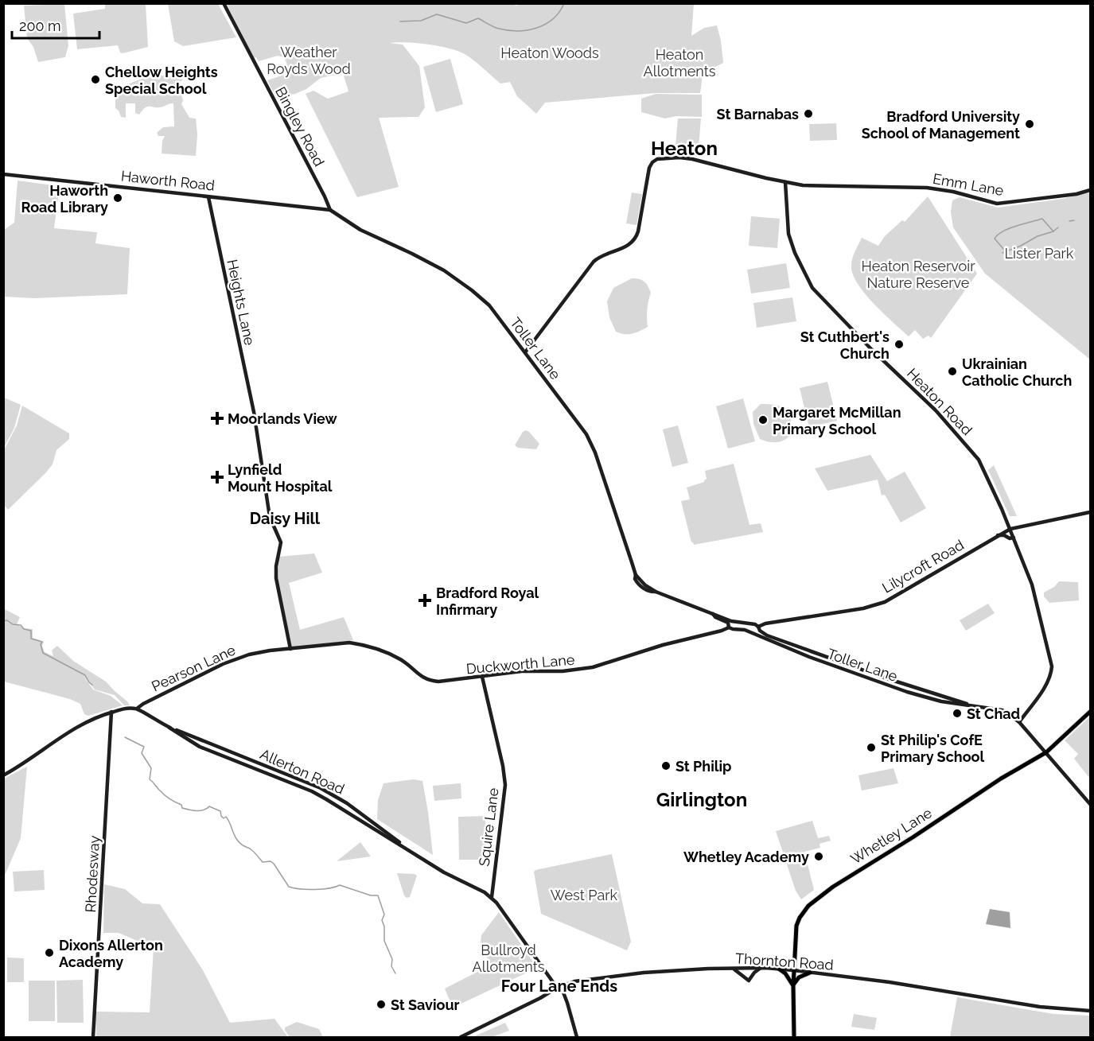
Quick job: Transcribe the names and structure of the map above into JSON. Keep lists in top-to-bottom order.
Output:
{
  "streets": {
    "main road": ["Whetley Lane"],
    "street": [
      "Bingley Road",
      "Haworth Road",
      "Emm Lane",
      "Heights Lane",
      "Toller Lane",
      "Heaton Road",
      "Lilycroft Road",
      "Duckworth Lane",
      "Pearson Lane",
      "Allerton Road",
      "Squire Lane",
      "Rhodesway",
      "Thornton Road"
    ]
  },
  "crossings": [
    ["Bingley Road", "Haworth Road"],
    ["Bingley Road", "Toller Lane"],
    ["Haworth Road", "Heights Lane"],
    ["Haworth Road", "Toller Lane"],
    ["Emm Lane", "Toller Lane"],
    ["Emm Lane", "Heaton Road"],
    ["Heights Lane", "Duckworth Lane"],
    ["Heights Lane", "Pearson Lane"],
    ["Toller Lane", "Heaton Road"],
    ["Toller Lane", "Lilycroft Road"],
    ["Toller Lane", "Duckworth Lane"],
    ["Toller Lane", "Whetley Lane"],
    ["Heaton Road", "Lilycroft Road"],
    ["Duckworth Lane", "Pearson Lane"],
    ["Duckworth Lane", "Squire Lane"],
    ["Pearson Lane", "Allerton Road"],
    ["Allerton Road", "Squire Lane"],
    ["Allerton Road", "Thornton Road"],
    ["Whetley Lane", "Thornton Road"]
  ],
  "districts": [
    "Heaton",
    "Daisy Hill",
    "Girlington",
    "Four Lane Ends"
  ],
  "parks": [
    "Weather Royds Wood",
    "Heaton Woods",
    "Heaton Allotments",
    "Lister Park",
    "Heaton Reservoir Nature Reserve",
    "West Park",
    "Bullroyd Allotments"
  ],
  "places": {
    "other": [
      "Chellow Heights Special School",
      "St Barnabas",
      "Bradford University School of Management",
      "Haworth Road Library",
      "St Cuthbert's Church",
      "Ukrainian Catholic Church",
      "Margaret McMillan Primary School",
      "St Chad",
      "St Philip's CofE Primary School",
      "St Philip",
      "Whetley Academy",
      "Dixons Allerton Academy",
      "St Saviour"
    ],
    "health": ["Moorlands View", "Lynfield Mount Hospital", "Bradford Royal Infirmary"]
  },
  "scale_bar": "200 m"
}
